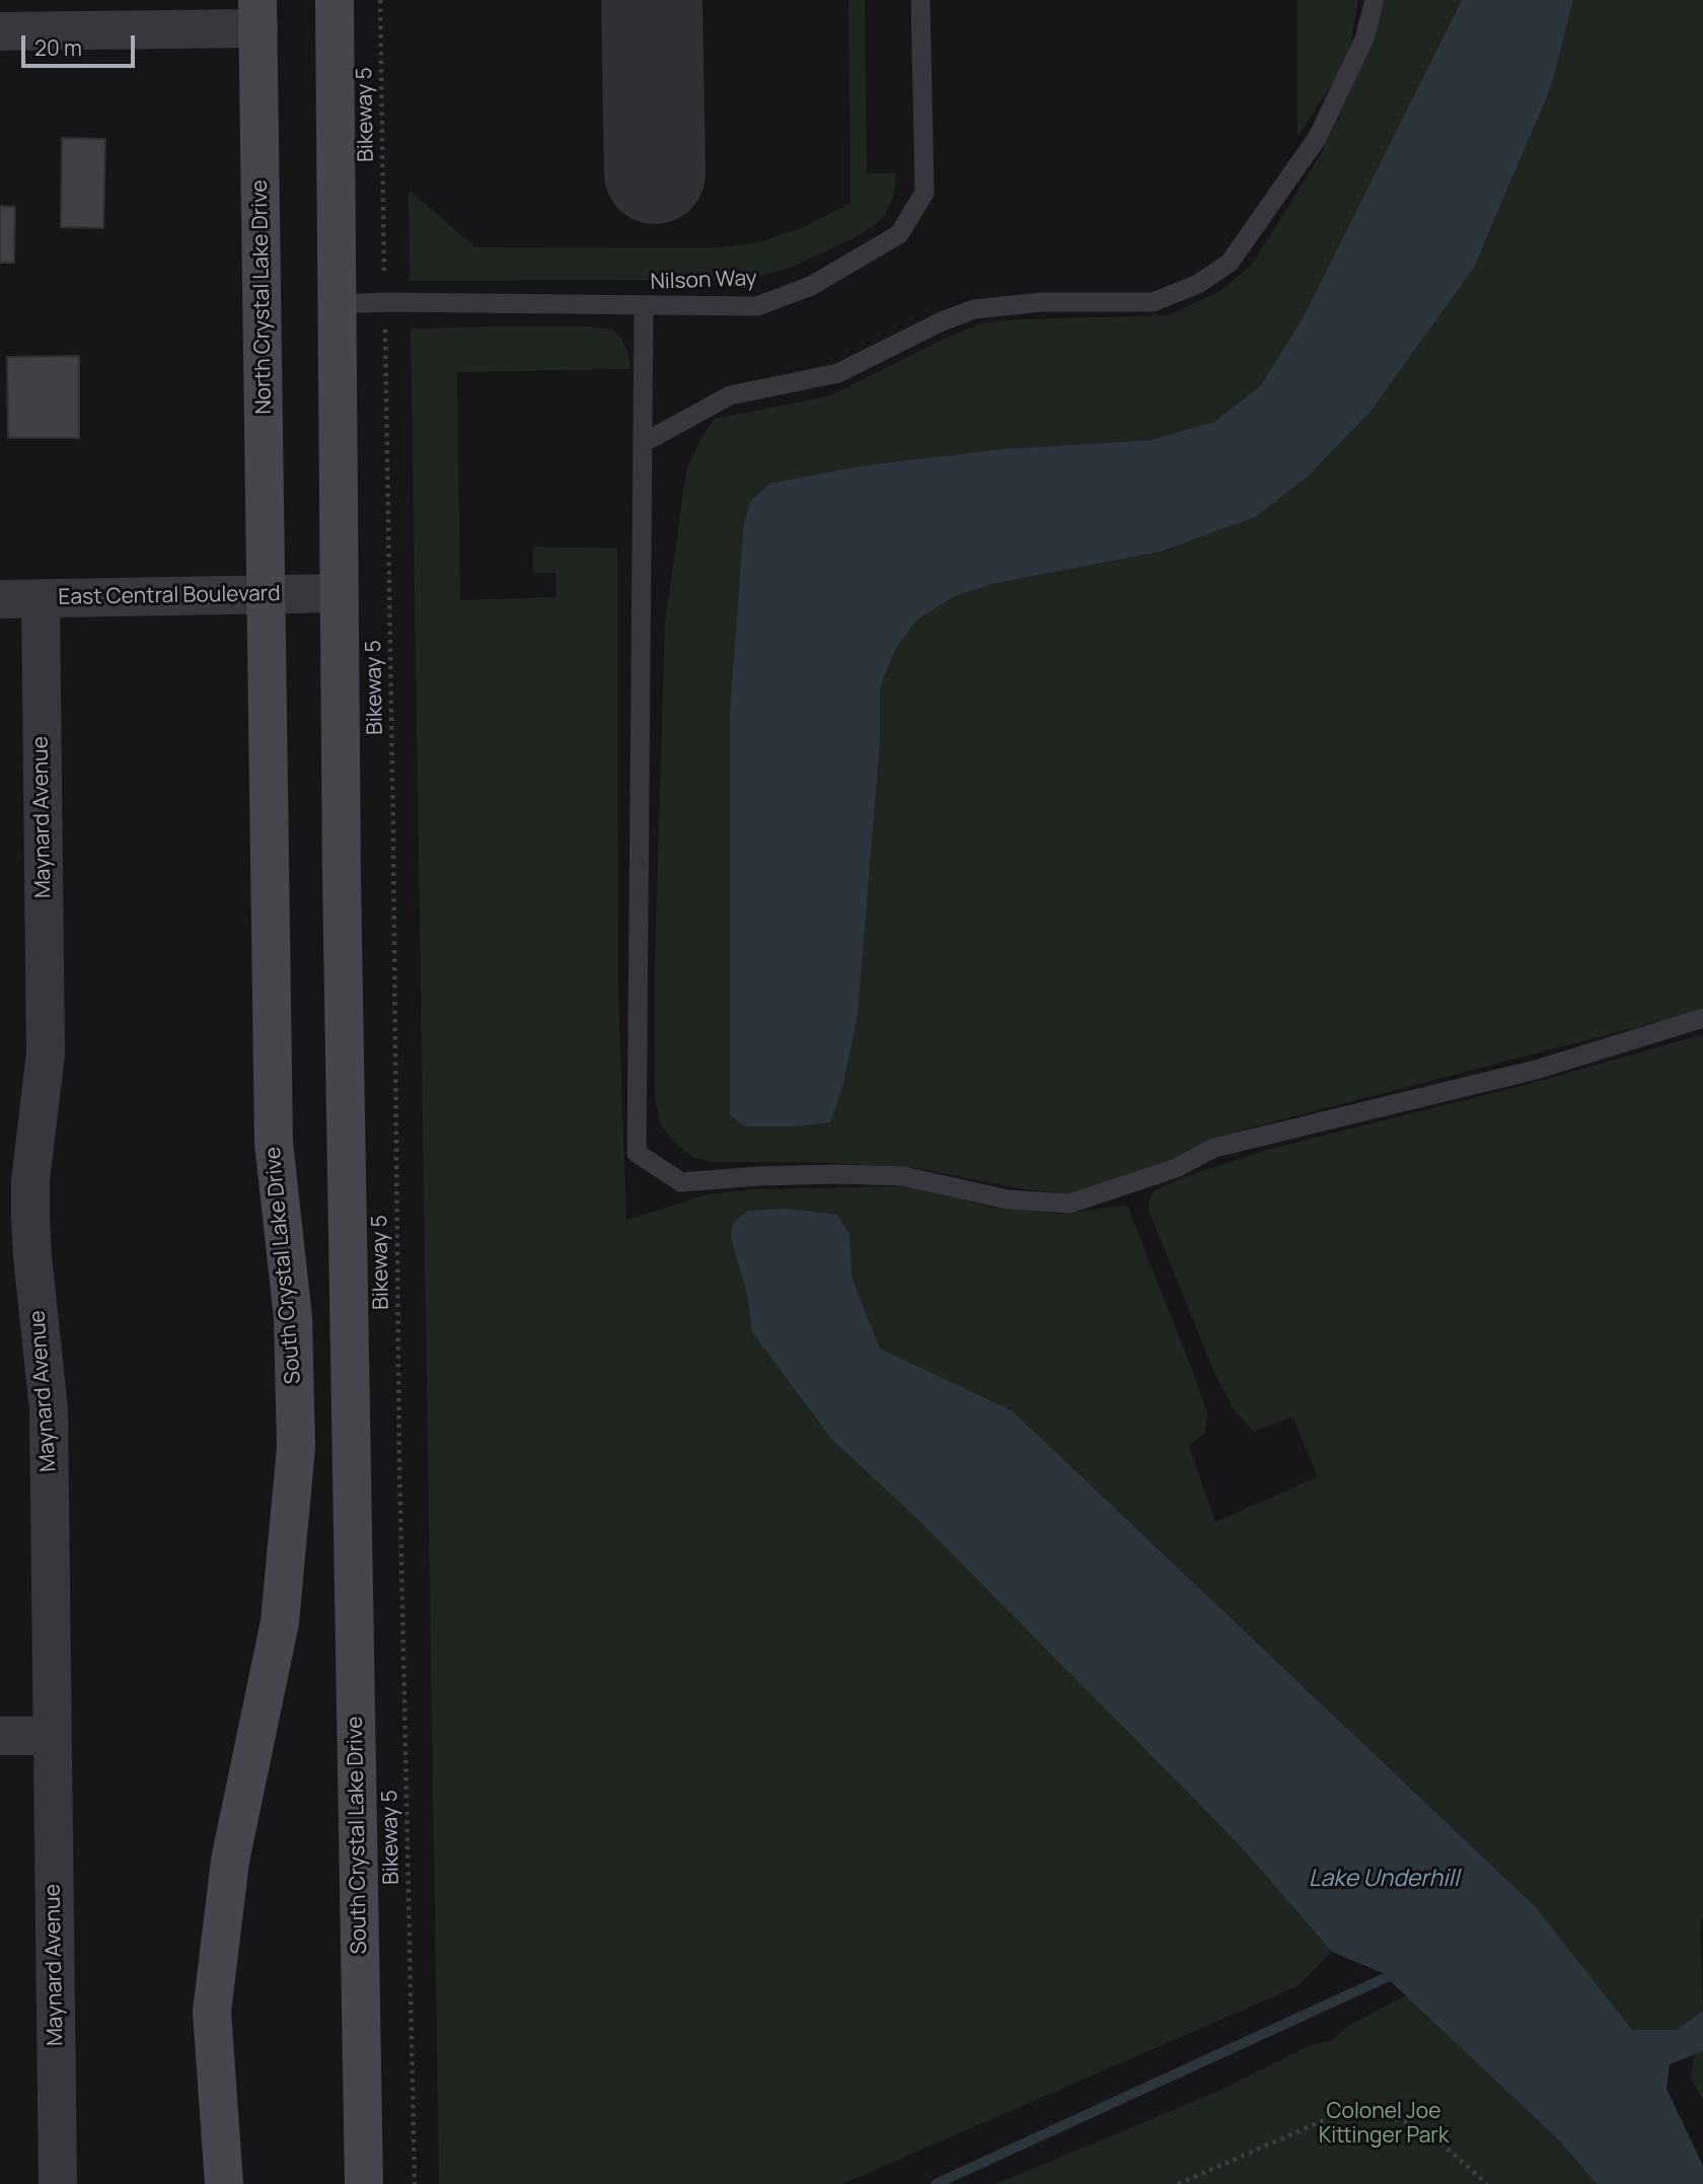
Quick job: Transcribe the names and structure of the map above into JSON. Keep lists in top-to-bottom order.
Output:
{
  "streets": {
    "main road": ["North Crystal Lake Drive", "South Crystal Lake Drive"],
    "street": ["East Central Boulevard", "Maynard Avenue"],
    "lane": ["Nilson Way"],
    "path": ["Bikeway 5"]
  },
  "crossings": [
    ["North Crystal Lake Drive", "East Central Boulevard"],
    ["North Crystal Lake Drive", "South Crystal Lake Drive"],
    ["East Central Boulevard", "Maynard Avenue"],
    ["East Central Boulevard", "South Crystal Lake Drive"]
  ],
  "water": ["Lake Underhill"],
  "parks": ["Colonel Joe Kittinger Park"],
  "scale_bar": "20 m"
}
